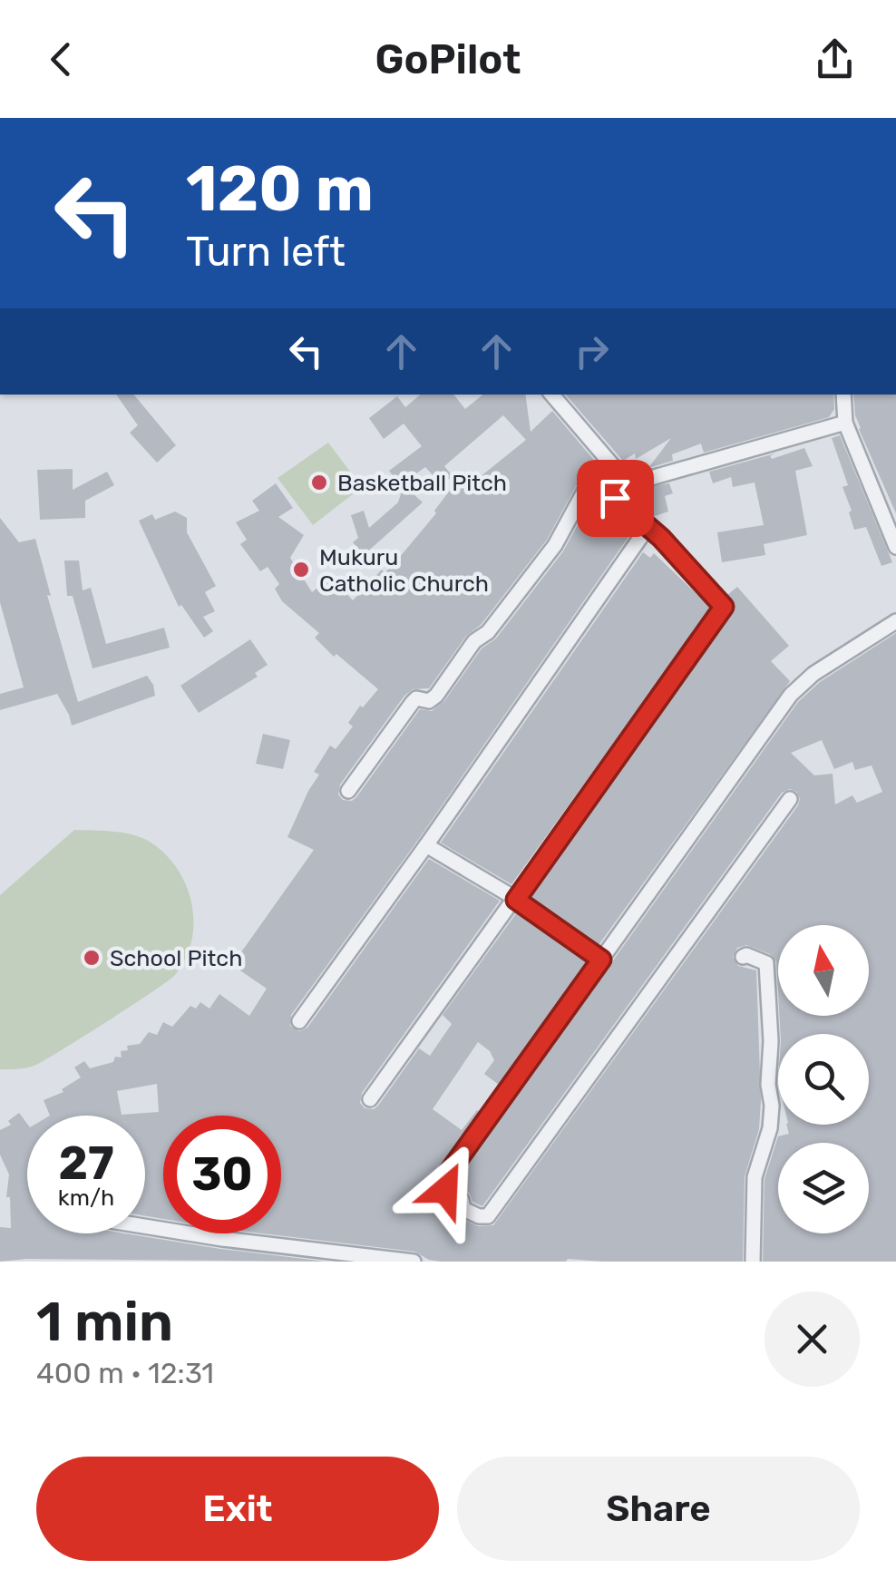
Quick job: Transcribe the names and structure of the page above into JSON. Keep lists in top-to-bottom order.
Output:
{
  "places": ["Basketball Pitch", "Mukuru Catholic Church", "School Pitch"],
  "north": "top",
  "page": {
    "header": "GoPilot",
    "turn": ["120 m", "Turn left"],
    "speed": "27 km/h",
    "limit": "30",
    "heading": ["1 min", "400 m · 12:31"],
    "buttons": ["Exit", "Share"]
  }
}
